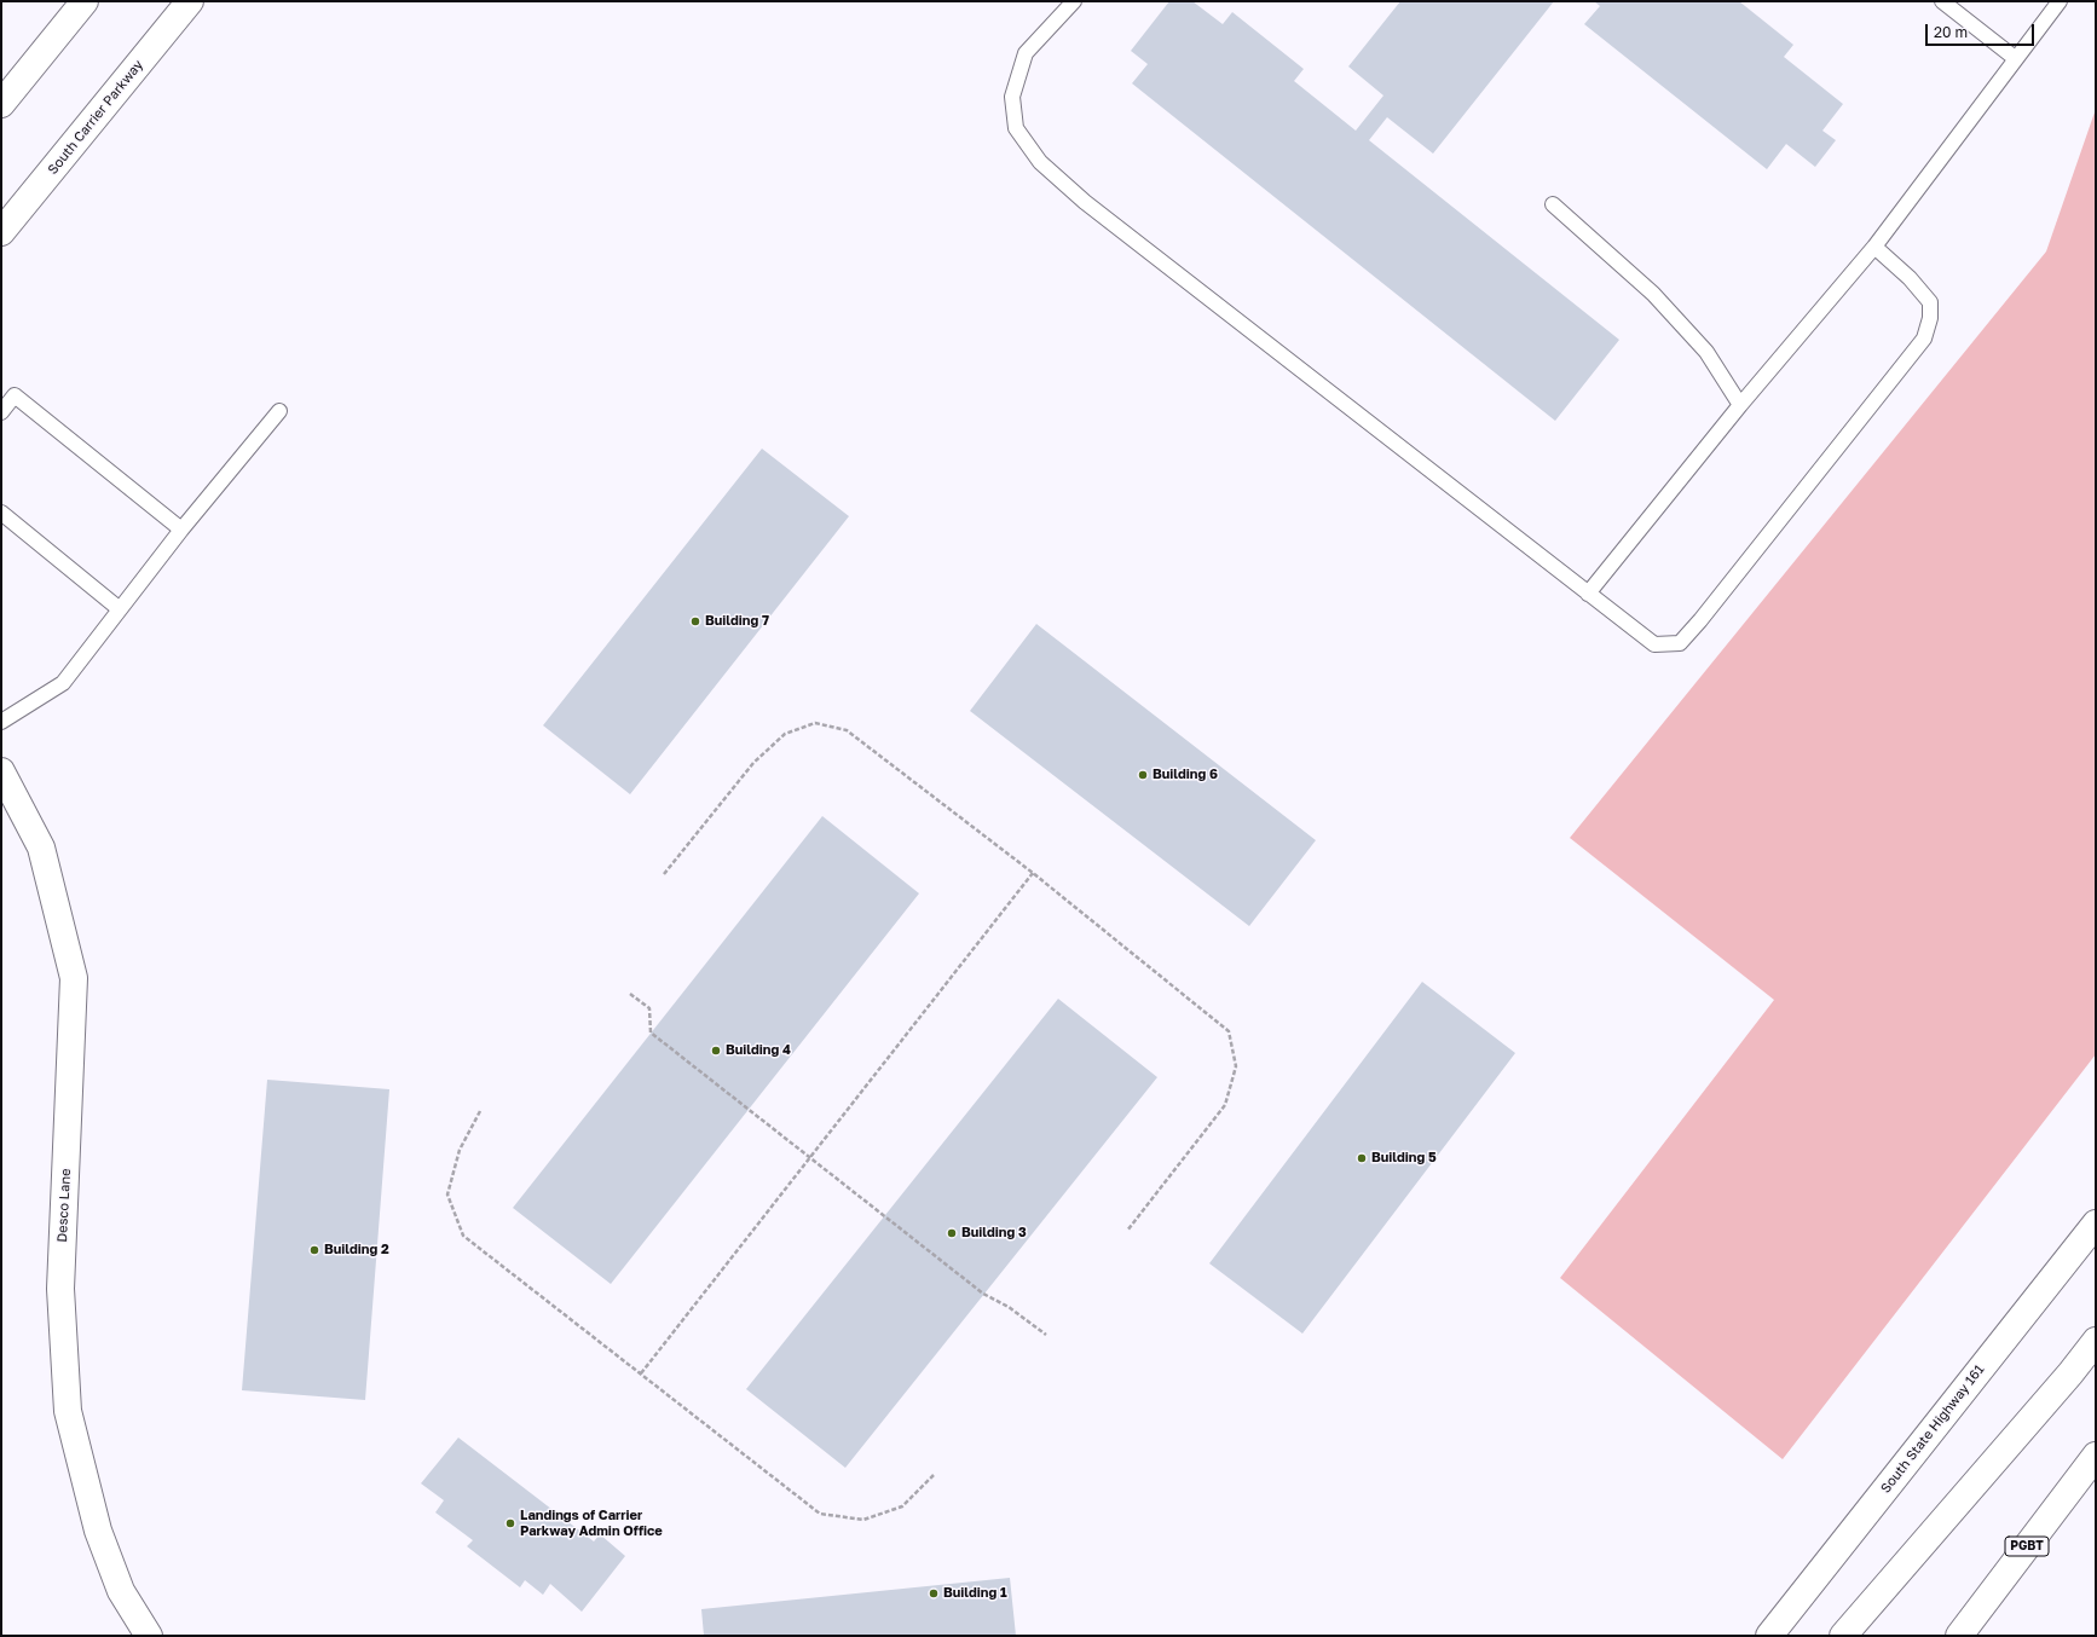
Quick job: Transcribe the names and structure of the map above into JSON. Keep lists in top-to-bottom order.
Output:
{
  "streets": {
    "main road": [
      "South Carrier Parkway",
      "Desco Lane",
      "South State Highway 161",
      "PGBT"
    ]
  },
  "places": [
    "Building 7",
    "Building 6",
    "Building 4",
    "Building 5",
    "Building 3",
    "Building 2",
    "Landings of Carrier Parkway Admin Office",
    "Building 1"
  ],
  "scale_bar": "20 m"
}
